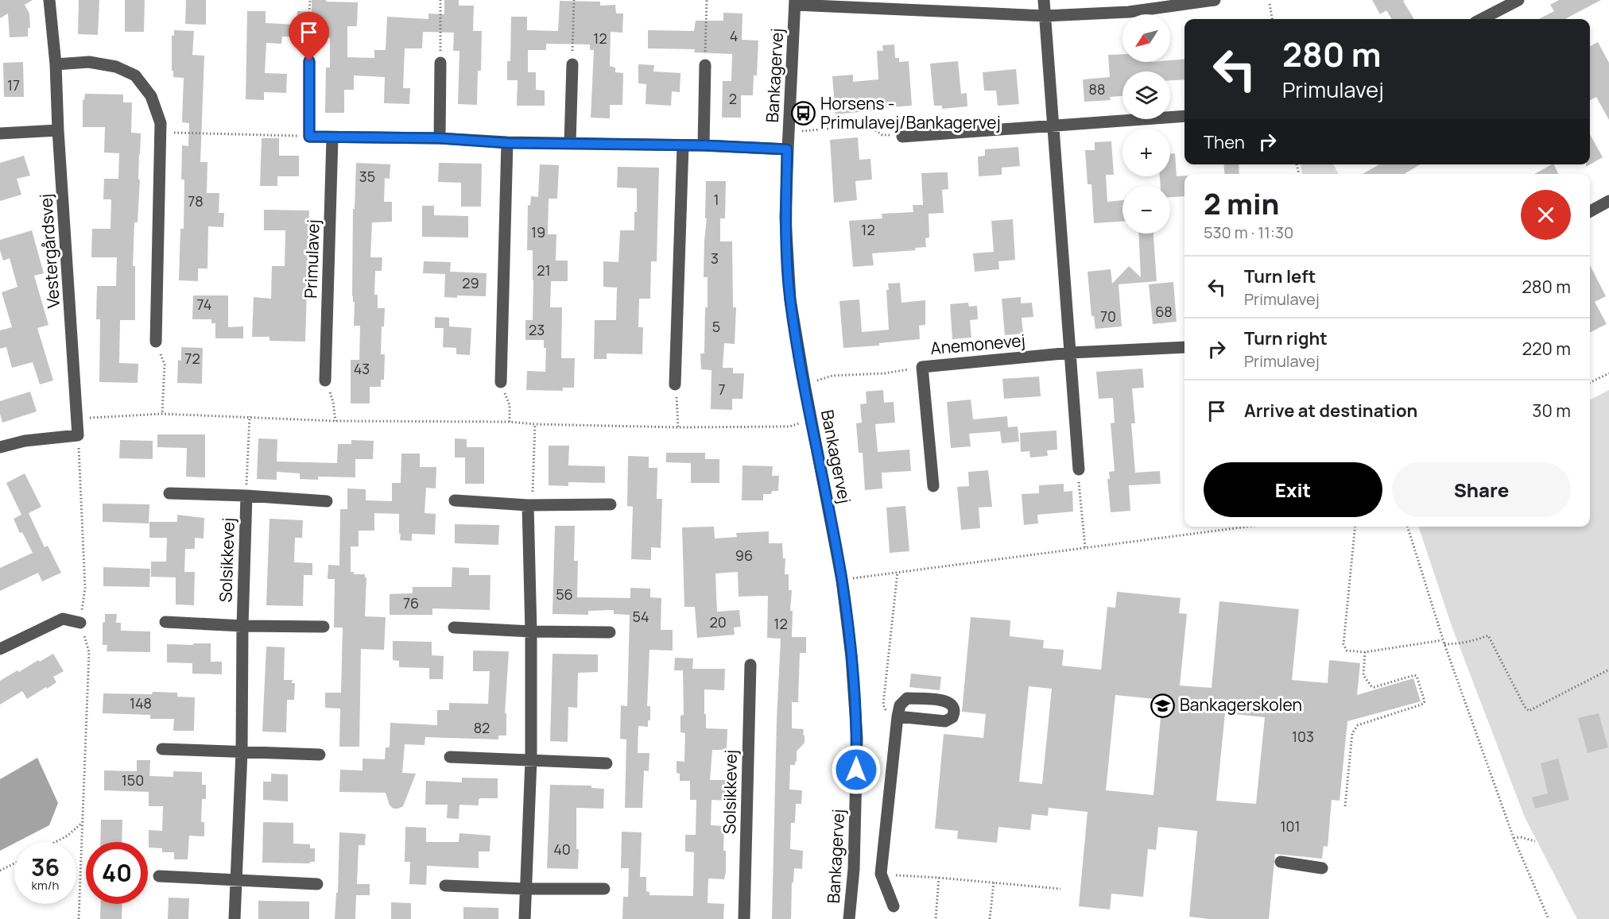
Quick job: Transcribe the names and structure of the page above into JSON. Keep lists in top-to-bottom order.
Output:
{
  "streets": {
    "street": [
      "Bankagervej",
      "Vestergårdsvej",
      "Primulavej",
      "Anemonevej",
      "Solsikkevej"
    ]
  },
  "places": {
    "bus stop": ["Horsens - Primulavej/Bankagervej"],
    "school or university": ["Bankagerskolen"]
  },
  "house_numbers": [
    "4",
    "12",
    "17",
    "88",
    "2",
    "35",
    "1",
    "78",
    "12",
    "19",
    "3",
    "21",
    "29",
    "74",
    "68",
    "70",
    "5",
    "23",
    "72",
    "43",
    "7",
    "96",
    "56",
    "76",
    "54",
    "20",
    "12",
    "148",
    "82",
    "103",
    "150",
    "101",
    "40"
  ],
  "north": "bottom left",
  "page": {
    "map_buttons": ["+", "−"],
    "turn": ["280 m", "Primulavej"],
    "then": "Then",
    "heading": ["2 min", "530 m · 11:30"],
    "list": [
      {
        "name": "Turn left",
        "note": "Primulavej",
        "value": "280 m"
      },
      {
        "name": "Turn right",
        "note": "Primulavej",
        "value": "220 m"
      },
      {
        "name": "Arrive at destination",
        "value": "30 m"
      }
    ],
    "buttons": ["Exit", "Share"],
    "speed": "36 km/h",
    "limit": "40"
  }
}
